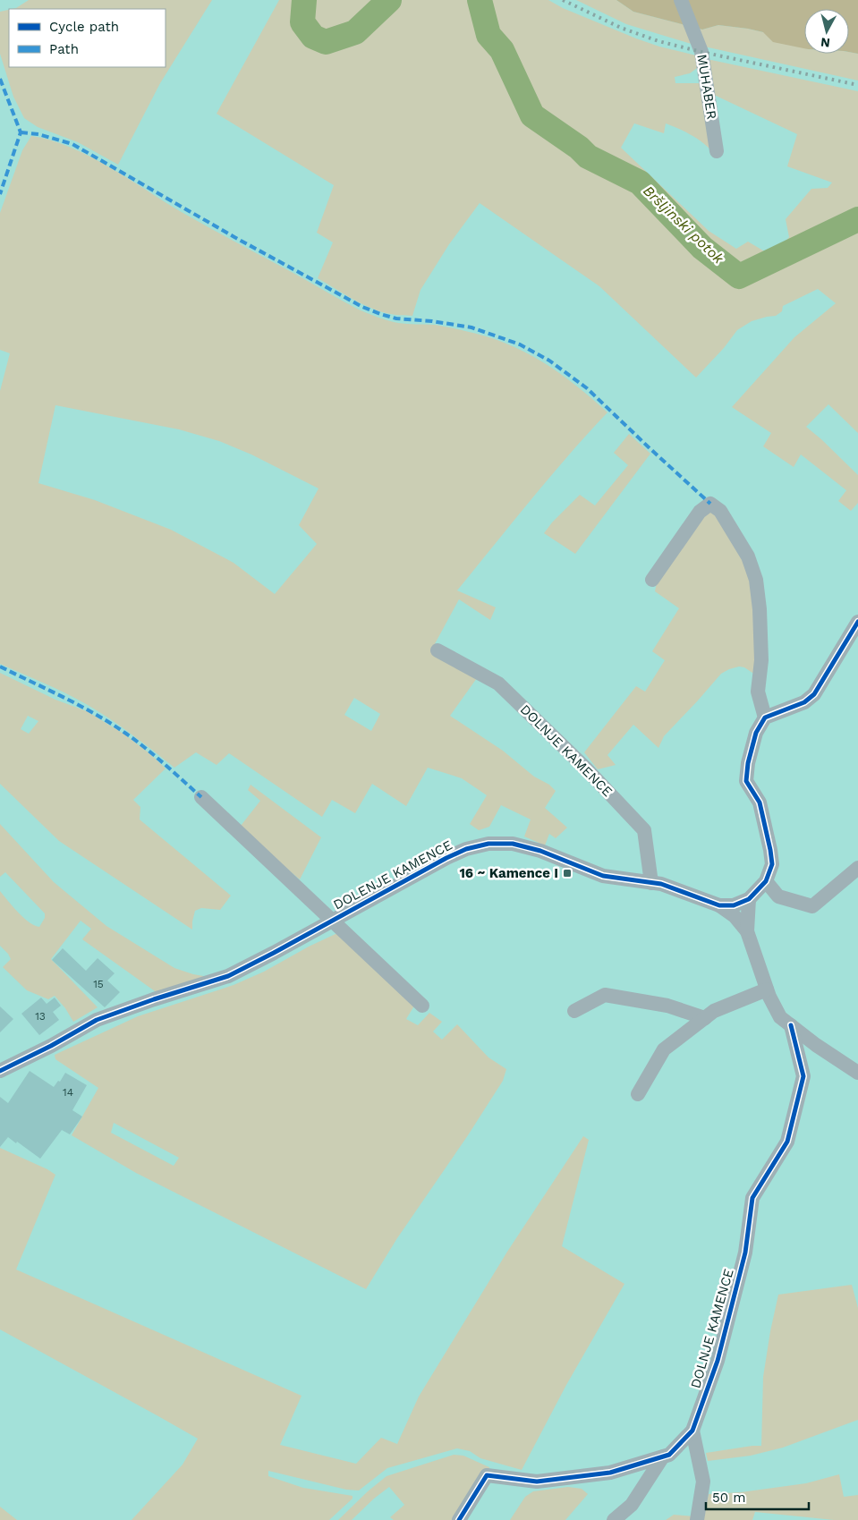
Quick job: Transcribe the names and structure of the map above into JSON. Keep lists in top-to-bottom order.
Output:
{
  "streets": {
    "street": ["MUHABER", "DOLNJE KAMENCE", "DOLENJE KAMENCE"]
  },
  "crossings": [
    ["DOLNJE KAMENCE", "DOLENJE KAMENCE"]
  ],
  "water": ["Bršljinski potok"],
  "places": {
    "transit": ["16 ~ Kamence I"]
  },
  "house_numbers": ["15", "13", "14"],
  "legend": ["Cycle path", "Path"],
  "scale_bar": "50 m",
  "north": "bottom"
}
